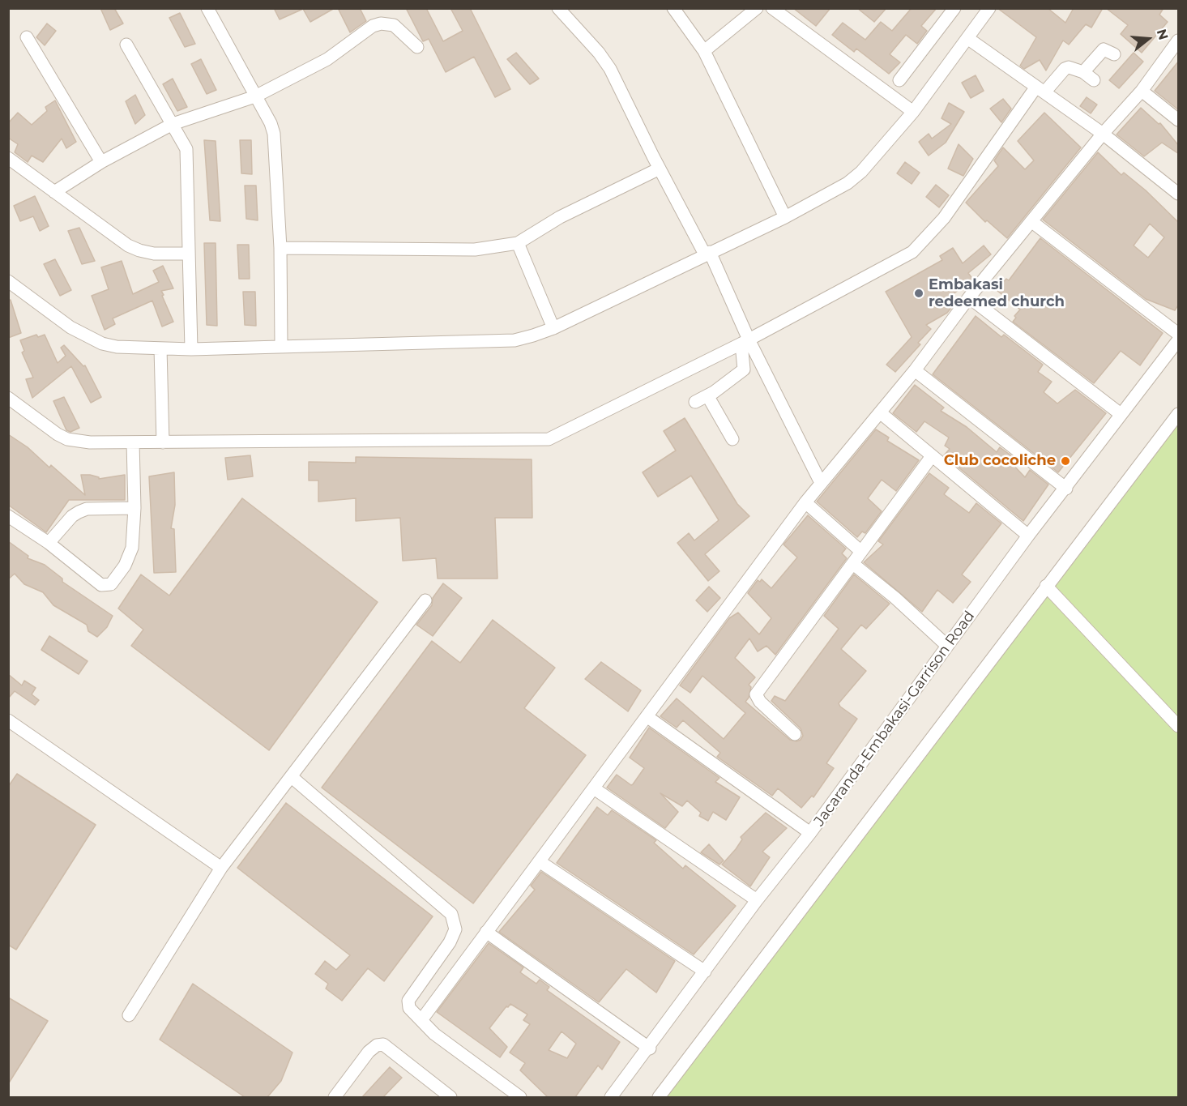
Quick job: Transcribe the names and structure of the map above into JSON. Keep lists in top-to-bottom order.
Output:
{
  "streets": {
    "street": ["Jacaranda-Embakasi-Garrison Road"]
  },
  "places": ["Embakasi redeemed church", "Club cocoliche"],
  "north": "right"
}
